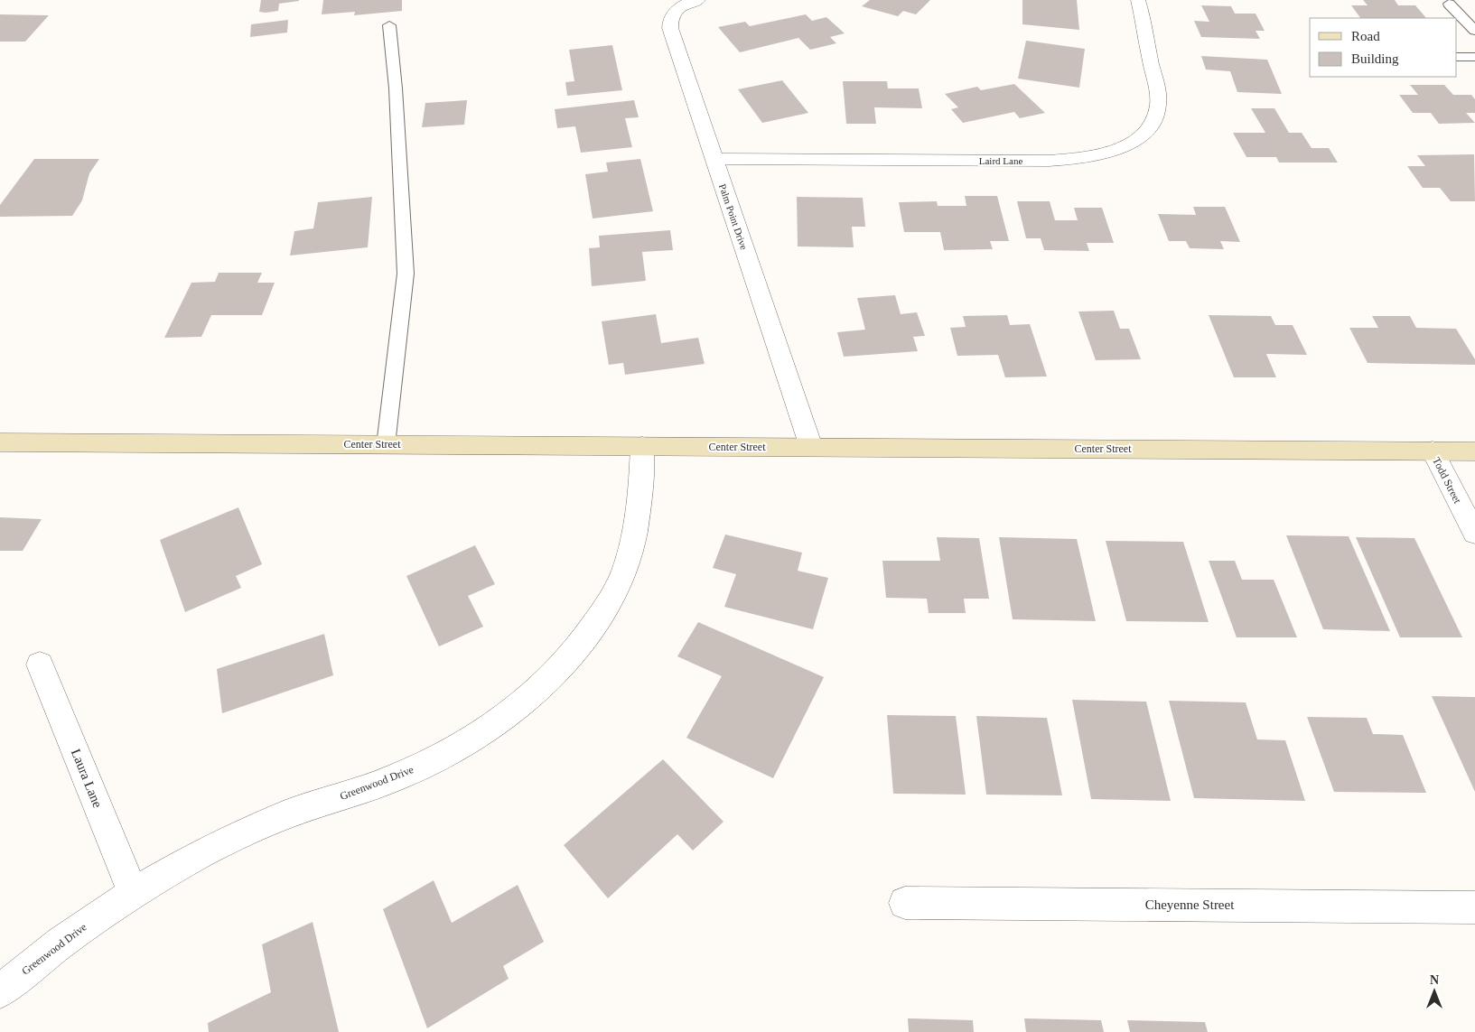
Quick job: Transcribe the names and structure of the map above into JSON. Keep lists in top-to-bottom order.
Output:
{
  "streets": {
    "street": [
      "Laird Lane",
      "Palm Point Drive",
      "Center Street",
      "Todd Street",
      "Laura Lane",
      "Greenwood Drive",
      "Cheyenne Street"
    ]
  },
  "crossings": [
    ["Laird Lane", "Palm Point Drive"],
    ["Palm Point Drive", "Center Street"],
    ["Center Street", "Todd Street"],
    ["Center Street", "Greenwood Drive"],
    ["Laura Lane", "Greenwood Drive"]
  ],
  "legend": ["Road", "Building"],
  "north": "top"
}
